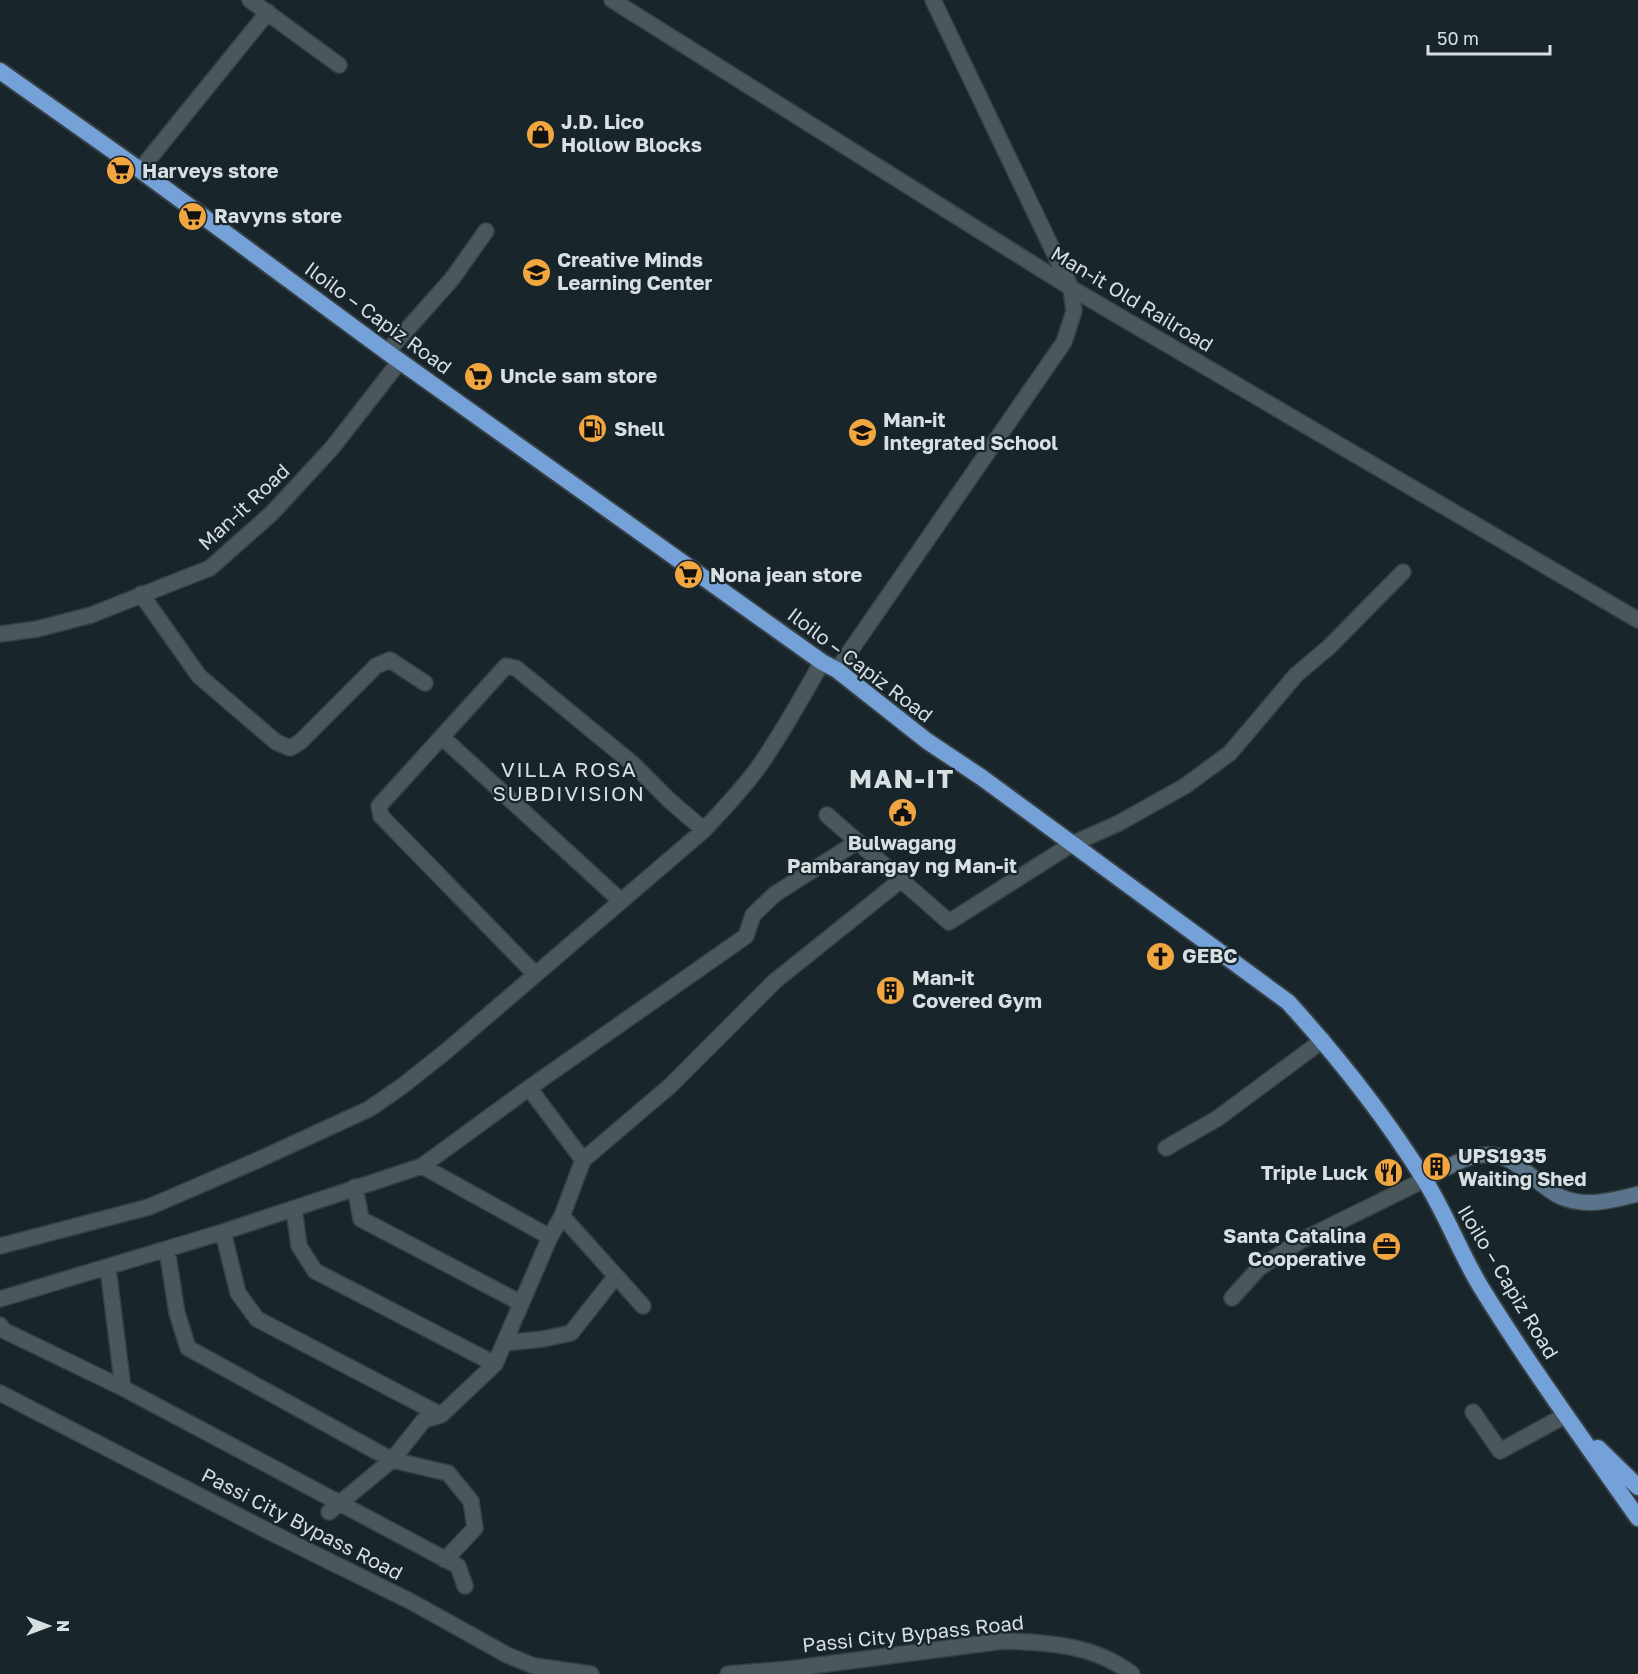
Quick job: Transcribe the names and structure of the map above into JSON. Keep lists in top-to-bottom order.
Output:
{
  "streets": {
    "highway": ["Iloilo – Capiz Road"],
    "street": ["Man-it Old Railroad", "Man-it Road", "Passi City Bypass Road"]
  },
  "crossings": [
    ["Iloilo – Capiz Road", "Man-it Road"]
  ],
  "districts": ["VILLA ROSA SUBDIVISION", "MAN-IT"],
  "places": {
    "shop": ["J.D. Lico Hollow Blocks"],
    "supermarket": [
      "Harveys store",
      "Ravyns store",
      "Uncle sam store",
      "Nona jean store"
    ],
    "school or university": ["Creative Minds Learning Center", "Man-it Integrated School"],
    "fuel station": ["Shell"],
    "public building": ["Bulwagang Pambarangay ng Man-it"],
    "church": ["GEBC"],
    "building": ["Man-it Covered Gym", "UPS1935 Waiting Shed"],
    "restaurant": ["Triple Luck"],
    "office": ["Santa Catalina Cooperative"]
  },
  "scale_bar": "50 m",
  "north": "right"
}
